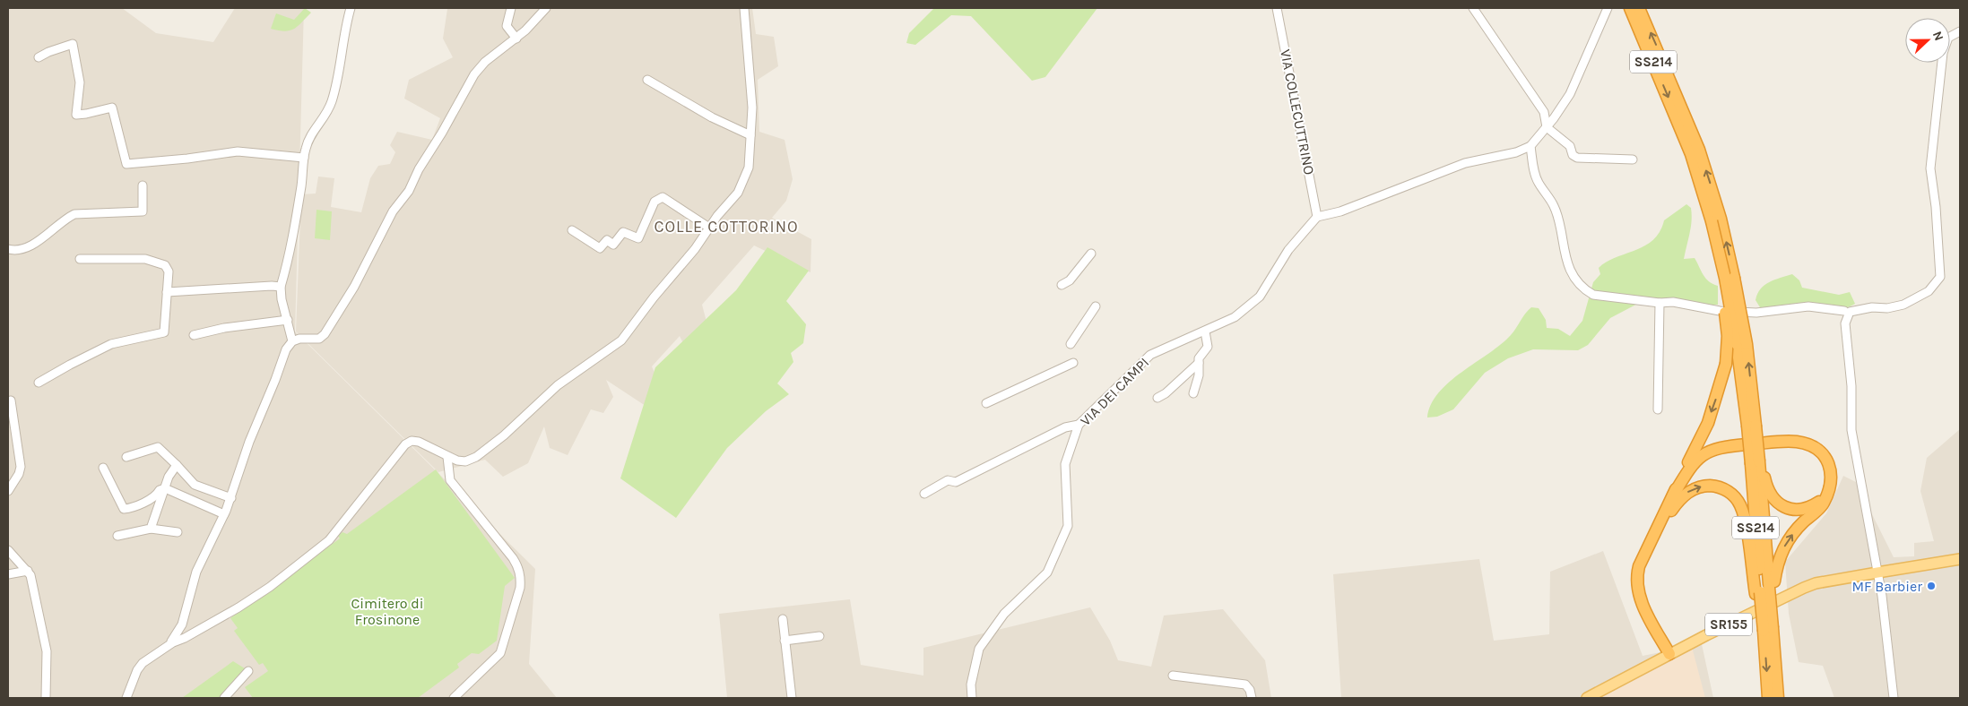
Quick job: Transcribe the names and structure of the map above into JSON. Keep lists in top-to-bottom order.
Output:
{
  "streets": {
    "highway": ["SS214"],
    "main road": ["SR155"],
    "street": ["VIA COLLECUTTRINO", "VIA DEI CAMPI"]
  },
  "crossings": [
    ["VIA COLLECUTTRINO", "VIA DEI CAMPI"]
  ],
  "districts": ["COLLE COTTORINO"],
  "parks": ["Cimitero di Frosinone"],
  "places": ["MF Barbier"],
  "north": "right"
}
